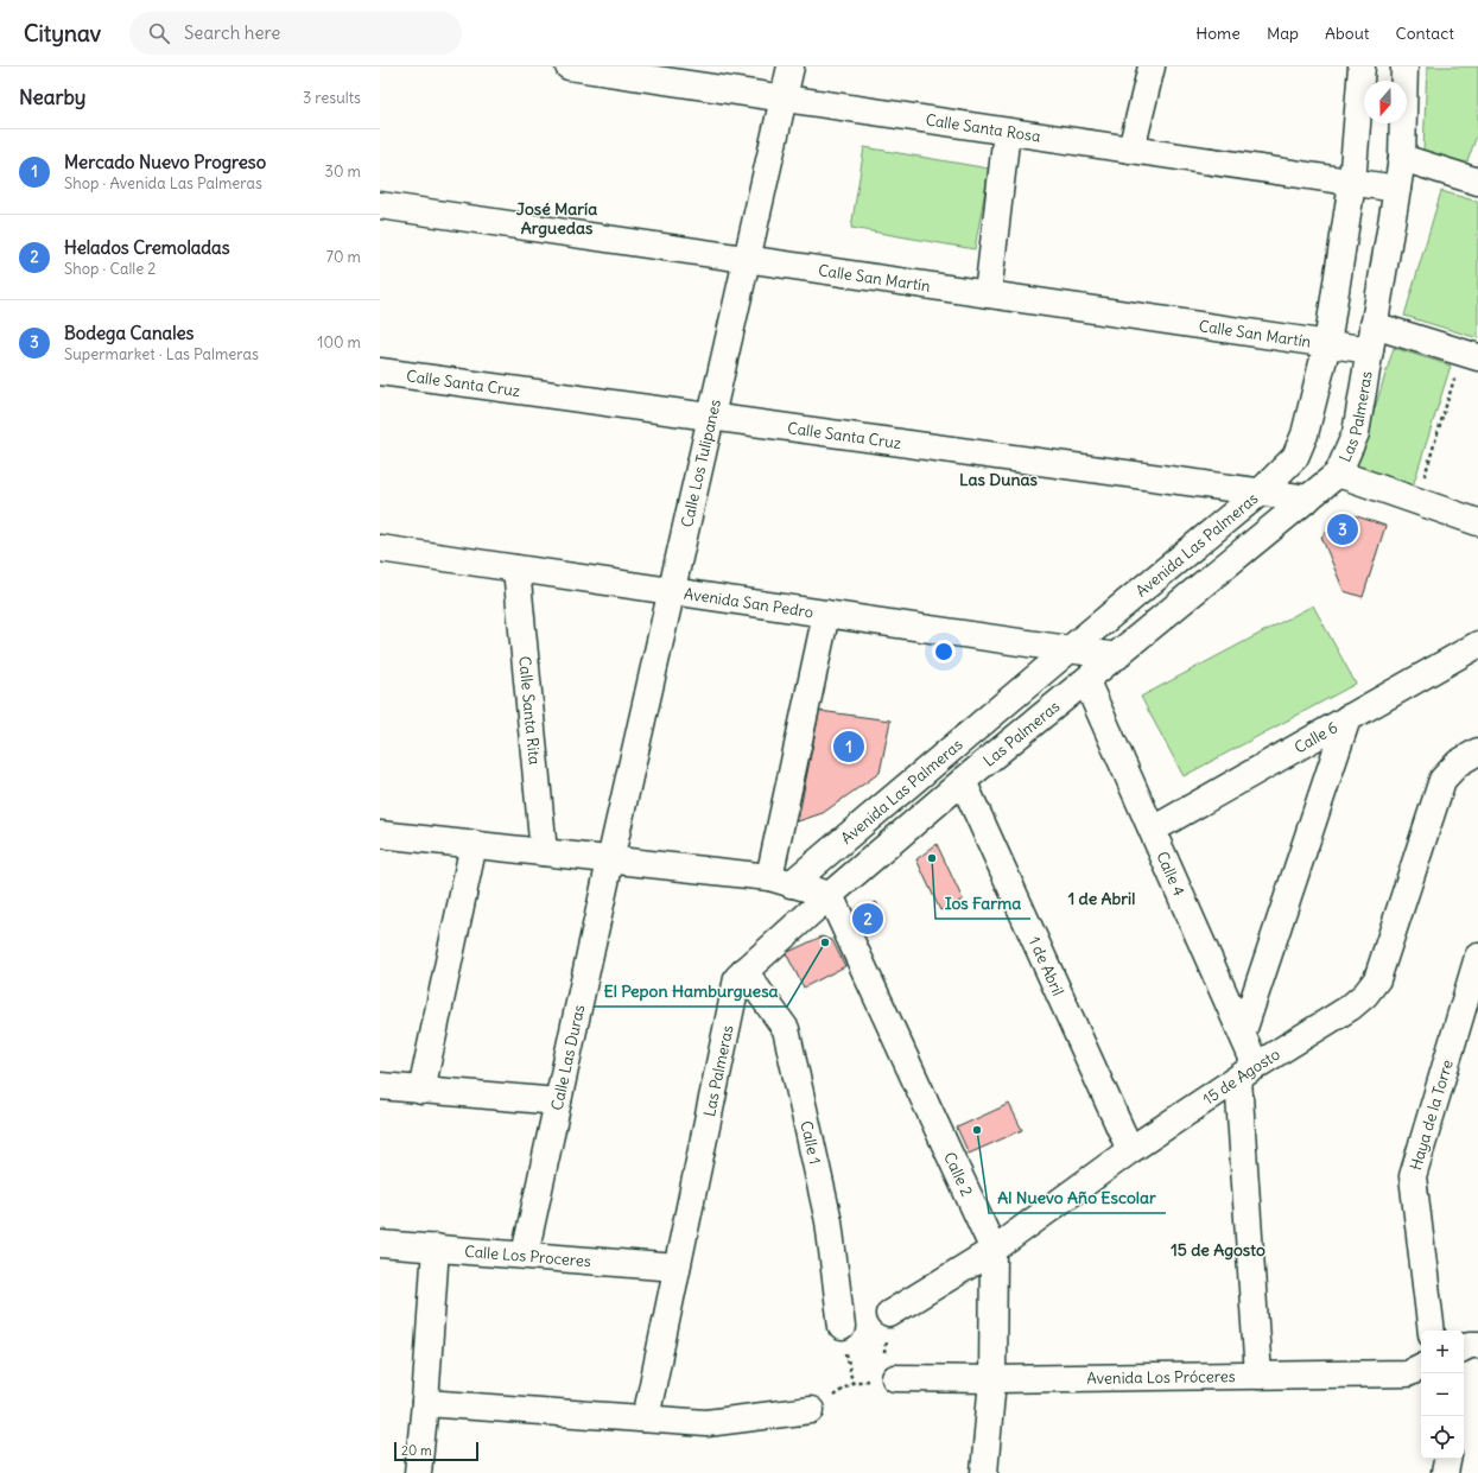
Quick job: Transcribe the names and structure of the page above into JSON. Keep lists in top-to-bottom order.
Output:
{
  "streets": {
    "street": [
      "Calle Santa Rosa",
      "Calle San Martín",
      "Calle Santa Cruz",
      "Las Palmeras",
      "Calle Los Tulipanes",
      "Avenida Las Palmeras",
      "Avenida San Pedro",
      "Calle Santa Rita",
      "Calle 6",
      "Calle 4",
      "1 de Abril",
      "Calle Las Duras",
      "15 de Agosto",
      "Haya de la Torre",
      "Calle 1",
      "Calle 2",
      "Calle Los Proceres",
      "Avenida Los Próceres"
    ]
  },
  "crossings": [
    ["Calle Santa Rosa", "Las Palmeras"],
    ["Calle Santa Rosa", "Calle Los Tulipanes"],
    ["Calle Santa Rosa", "Avenida Las Palmeras"],
    ["Calle San Martín", "Las Palmeras"],
    ["Calle San Martín", "Calle Los Tulipanes"],
    ["Calle San Martín", "Avenida Las Palmeras"],
    ["Calle Santa Cruz", "Las Palmeras"],
    ["Calle Santa Cruz", "Calle Los Tulipanes"],
    ["Calle Santa Cruz", "Avenida Las Palmeras"],
    ["Las Palmeras", "Avenida San Pedro"],
    ["Las Palmeras", "Calle 4"],
    ["Las Palmeras", "1 de Abril"],
    ["Las Palmeras", "Calle 1"],
    ["Las Palmeras", "Calle 2"],
    ["Las Palmeras", "Calle Los Proceres"],
    ["Calle Los Tulipanes", "Avenida San Pedro"],
    ["Calle Los Tulipanes", "Calle Las Duras"],
    ["Avenida Las Palmeras", "Avenida San Pedro"],
    ["Avenida San Pedro", "Calle Santa Rita"],
    ["Calle 6", "Calle 4"],
    ["Calle 4", "15 de Agosto"],
    ["Calle 4", "Avenida Los Próceres"],
    ["1 de Abril", "15 de Agosto"],
    ["Calle Las Duras", "Calle Los Proceres"],
    ["15 de Agosto", "Calle 2"],
    ["Calle 2", "Avenida Los Próceres"]
  ],
  "districts": [
    "José María Arguedas",
    "Las Dunas",
    "1 de Abril",
    "15 de Agosto"
  ],
  "places": ["Ios Farma", "El Pepon Hamburguesa", "Al Nuevo Año Escolar"],
  "scale_bar": "20 m",
  "north": "bottom",
  "page": {
    "header": "Citynav",
    "search": "Search here",
    "nav": [
      "Home",
      "Map",
      "About",
      "Contact"
    ],
    "heading": ["Nearby", "3 results"],
    "list": [
      {
        "mark": "1",
        "name": "Mercado Nuevo Progreso",
        "note": "Shop · Avenida Las Palmeras",
        "value": "30 m"
      },
      {
        "mark": "2",
        "name": "Helados Cremoladas",
        "note": "Shop · Calle 2",
        "value": "70 m"
      },
      {
        "mark": "3",
        "name": "Bodega Canales",
        "note": "Supermarket · Las Palmeras",
        "value": "100 m"
      }
    ],
    "pins": ["3", "1", "2"],
    "map_buttons": ["+", "−"],
    "scale": "20 m"
  }
}
